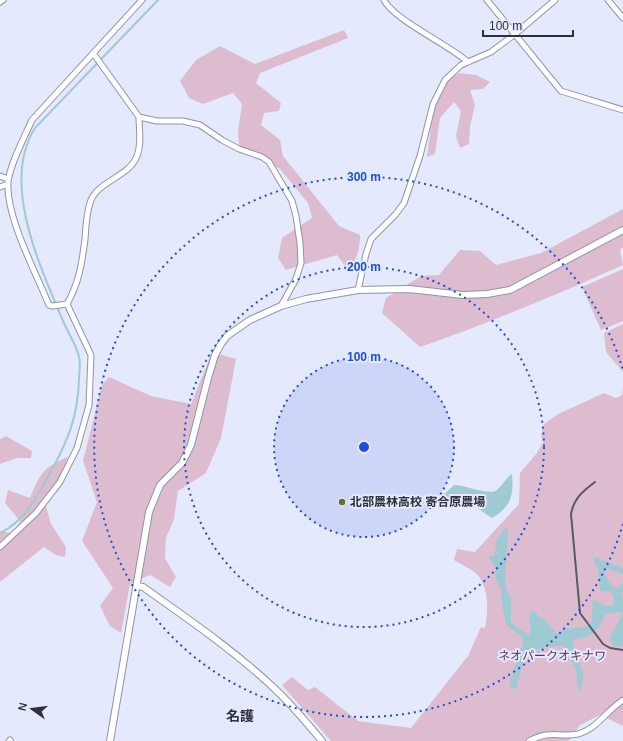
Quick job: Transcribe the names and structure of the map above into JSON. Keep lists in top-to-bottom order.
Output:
{
  "districts": ["名護"],
  "parks": ["ネオパークオキナワ"],
  "places": ["北部農林高校 寄合原農場"],
  "scale_bar": "100 m",
  "north": "left",
  "rings": ["300 m", "200 m", "100 m"]
}
